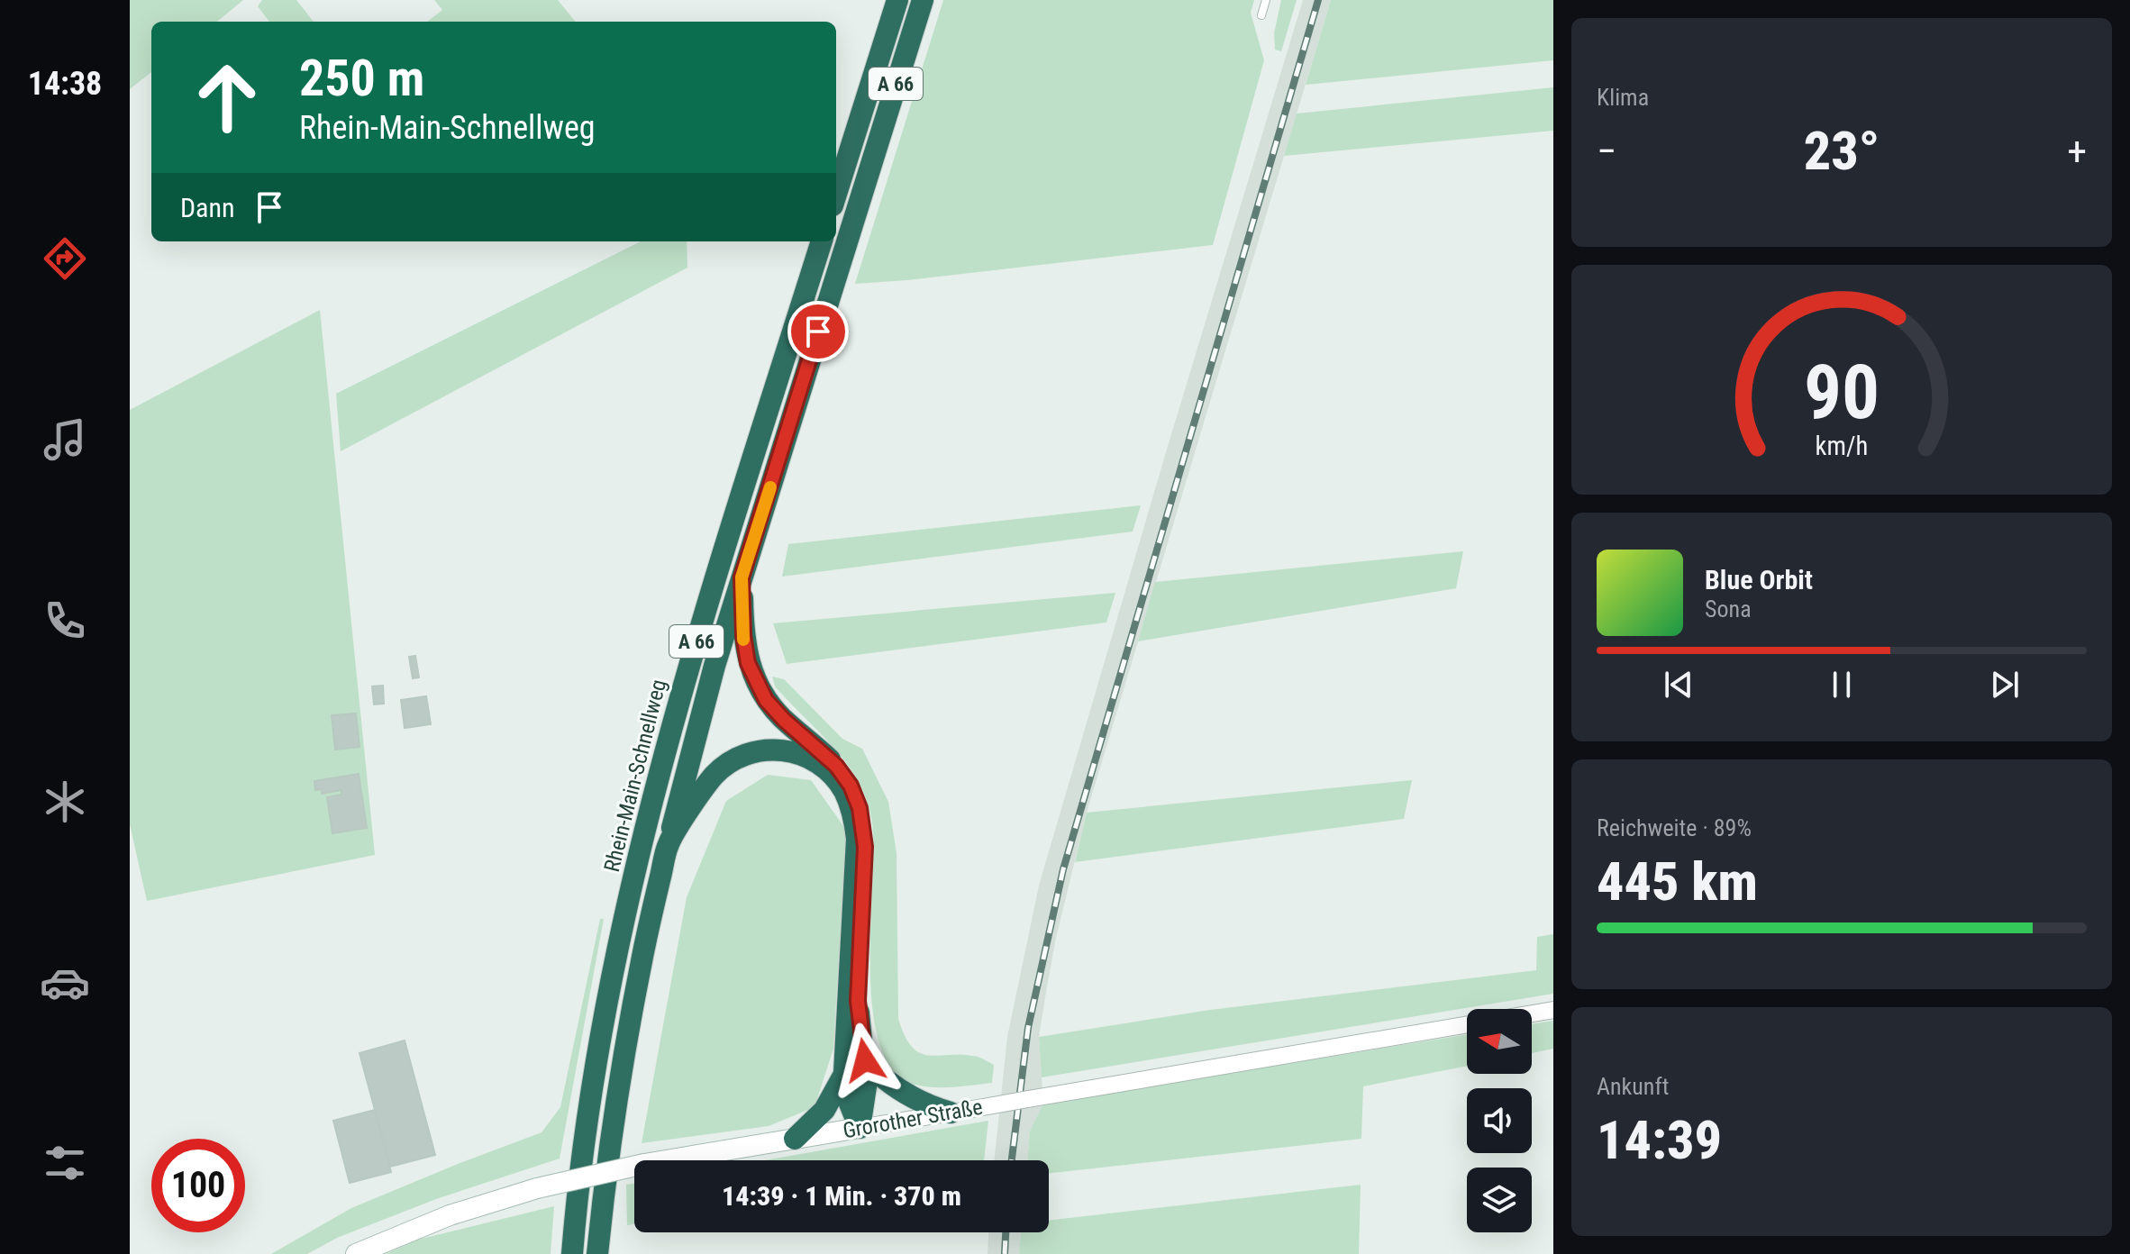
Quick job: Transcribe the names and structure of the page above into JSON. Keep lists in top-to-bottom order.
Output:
{
  "streets": {
    "highway": ["A 66", "Rhein-Main-Schnellweg"],
    "main road": ["Grorother Straße"]
  },
  "north": "left",
  "page": {
    "tabs": "14:38",
    "tile": [
      "Klima",
      ["Reichweite · 89%", "445 km"],
      ["Ankunft", "14:39"]
    ],
    "turn": ["250 m", "Rhein-Main-Schnellweg"],
    "heat": ["−", "23°", "+"],
    "then": "Dann",
    "song": ["Blue Orbit", "Sona"],
    "limit": "100",
    "trip": "14:39 · 1 Min. · 370 m",
    "gauge": ["90", "km/h"]
  }
}
